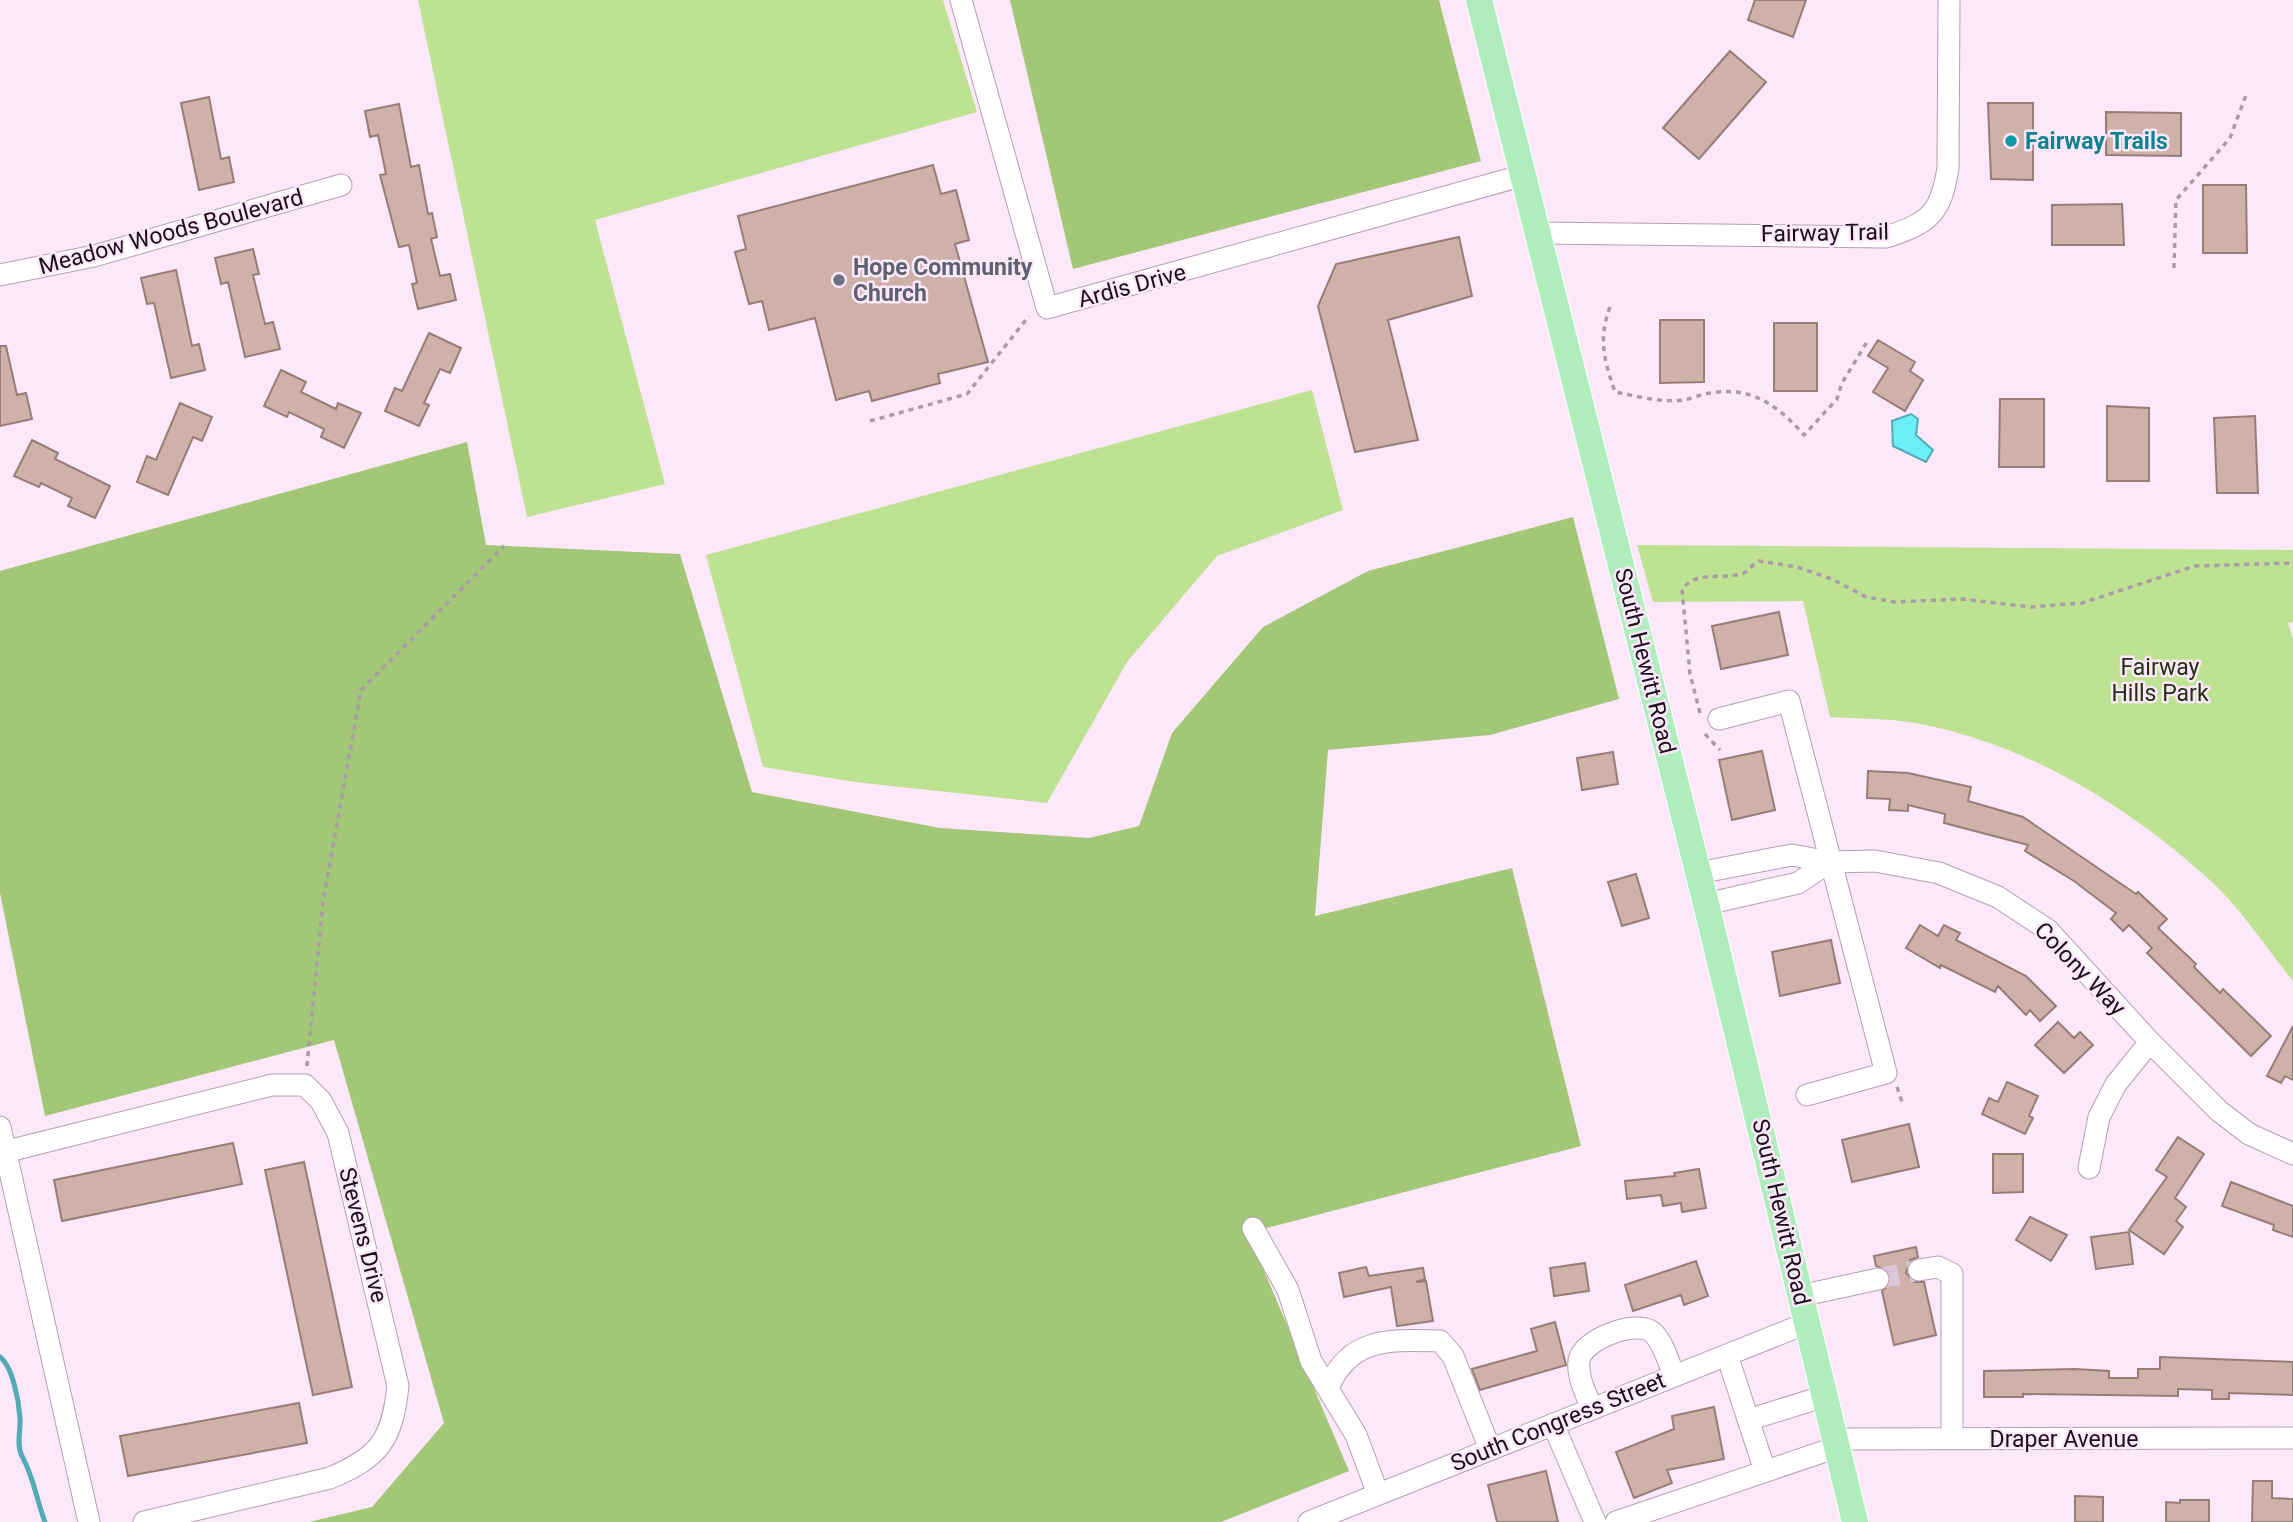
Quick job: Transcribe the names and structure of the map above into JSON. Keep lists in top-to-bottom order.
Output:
{
  "streets": {
    "main road": ["South Hewitt Road"],
    "street": [
      "Meadow Woods Boulevard",
      "Fairway Trail",
      "Ardis Drive",
      "Colony Way",
      "Stevens Drive",
      "South Congress Street",
      "Draper Avenue"
    ]
  },
  "crossings": [
    ["Fairway Trail", "South Hewitt Road"],
    ["Ardis Drive", "South Hewitt Road"],
    ["South Hewitt Road", "Colony Way"],
    ["South Hewitt Road", "South Congress Street"],
    ["South Hewitt Road", "Draper Avenue"]
  ],
  "parks": ["Fairway Hills Park"],
  "places": ["Fairway Trails", "Hope Community Church"]
}
